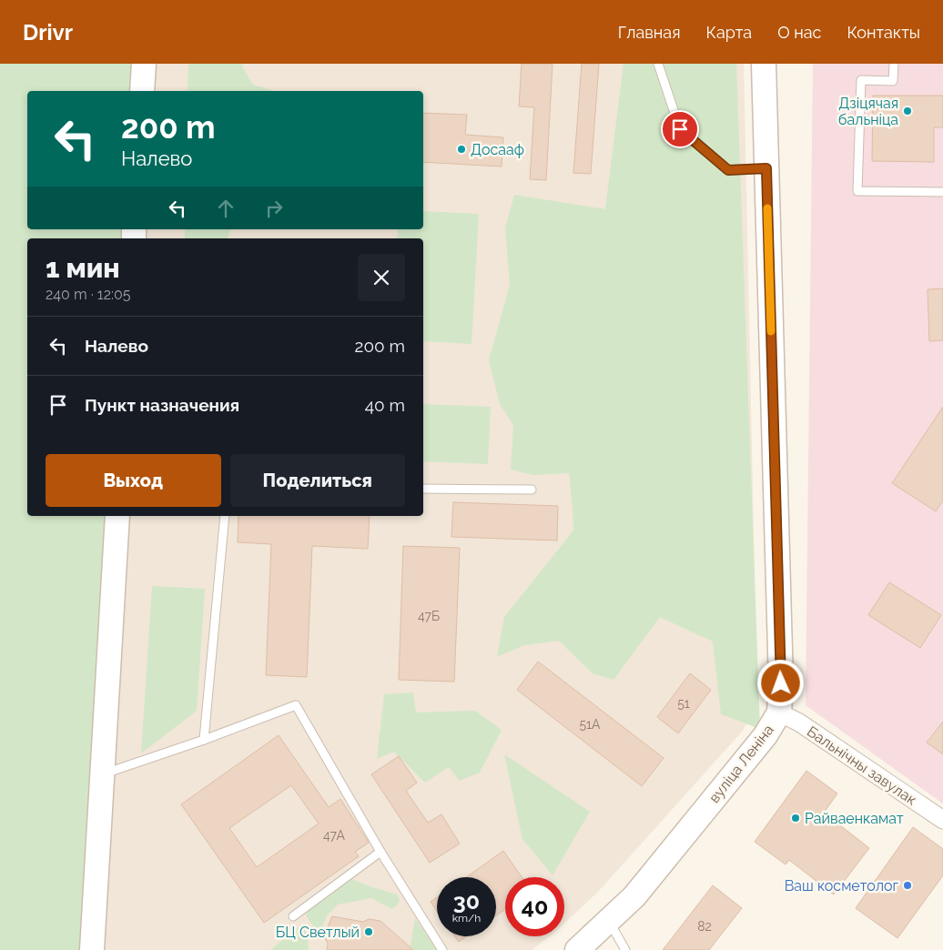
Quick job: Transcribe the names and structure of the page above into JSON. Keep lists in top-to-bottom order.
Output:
{
  "streets": {
    "street": ["вуліца Леніна", "Бальнічны завулак"]
  },
  "crossings": [
    ["вуліца Леніна", "Бальнічны завулак"]
  ],
  "places": [
    "Дзіцячая бальніца",
    "Досааф",
    "Райваенкамат",
    "Ваш косметолог",
    "БЦ Светлый"
  ],
  "house_numbers": [
    "47Б",
    "51",
    "51А",
    "47А",
    "82"
  ],
  "page": {
    "header": "Drivr",
    "nav": [
      "Главная",
      "Карта",
      "О нас",
      "Контакты"
    ],
    "turn": ["200 m", "Налево"],
    "heading": ["1 мин", "240 m · 12:05"],
    "list": [
      {
        "name": "Налево",
        "value": "200 m"
      },
      {
        "name": "Пункт назначения",
        "value": "40 m"
      }
    ],
    "buttons": ["Выход", "Поделиться"],
    "speed": "30 km/h",
    "limit": "40"
  }
}
